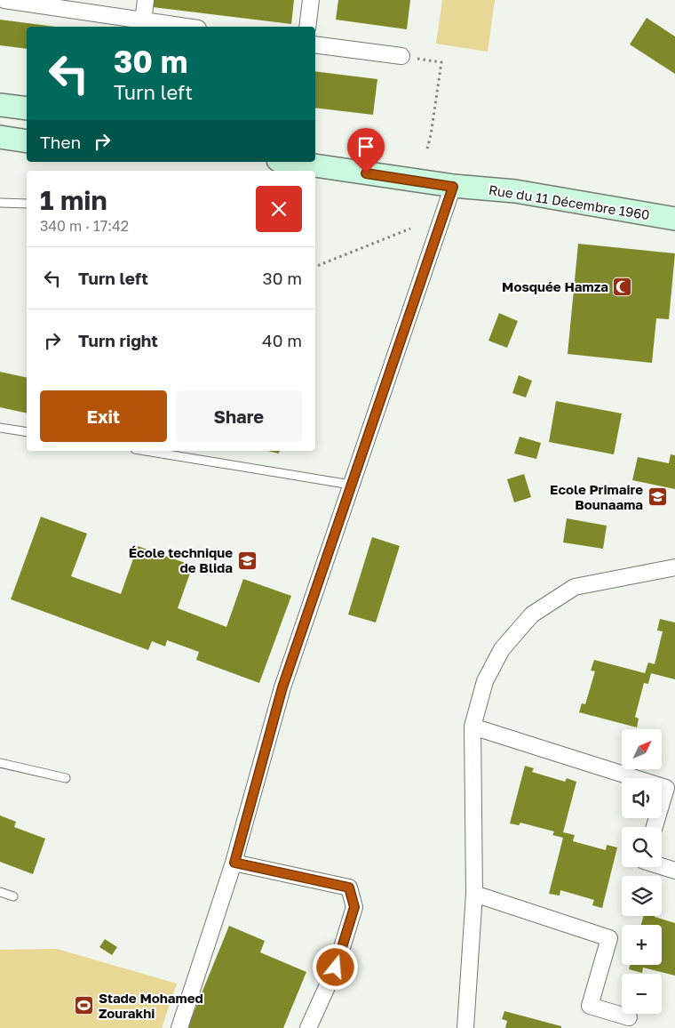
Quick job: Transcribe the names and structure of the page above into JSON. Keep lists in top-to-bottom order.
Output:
{
  "streets": {
    "main road": ["Rue du 11 Décembre 1960"]
  },
  "places": {
    "mosque": ["Mosquée Hamza"],
    "school or university": ["Ecole Primaire Bounaama", "École technique de Blida"],
    "sports": ["Stade Mohamed Zourakhi"]
  },
  "north": "top right",
  "page": {
    "turn": ["30 m", "Turn left"],
    "then": "Then",
    "heading": ["1 min", "340 m · 17:42"],
    "list": [
      {
        "name": "Turn left",
        "value": "30 m"
      },
      {
        "name": "Turn right",
        "value": "40 m"
      }
    ],
    "buttons": ["Exit", "Share"],
    "map_buttons": ["+", "−"]
  }
}
